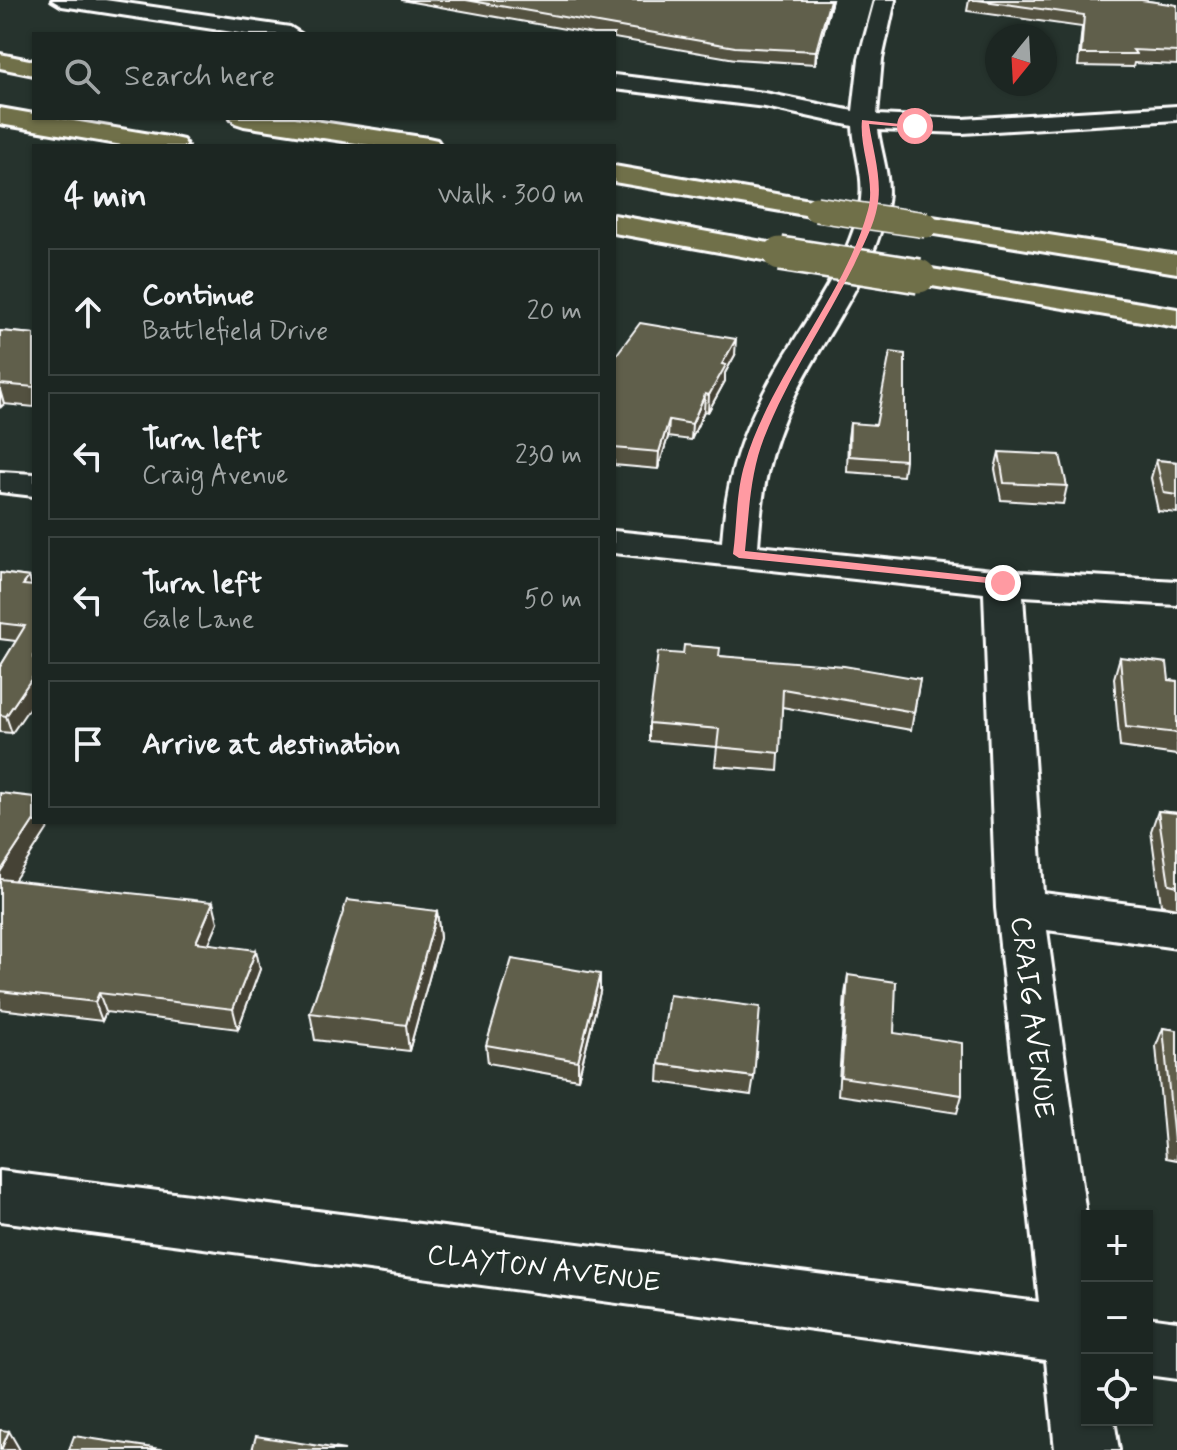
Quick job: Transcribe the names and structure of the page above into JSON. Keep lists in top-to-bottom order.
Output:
{
  "streets": {
    "street": ["CRAIG AVENUE", "CLAYTON AVENUE"]
  },
  "crossings": [
    ["CRAIG AVENUE", "CLAYTON AVENUE"]
  ],
  "north": "bottom",
  "page": {
    "search": "Search here",
    "heading": ["4 min", "Walk · 300 m"],
    "list": [
      ["Continue", "Battlefield Drive", "20 m"],
      ["Turn left", "Craig Avenue", "230 m"],
      ["Turn left", "Gale Lane", "50 m"],
      "Arrive at destination"
    ],
    "map_buttons": ["+", "−"]
  }
}
